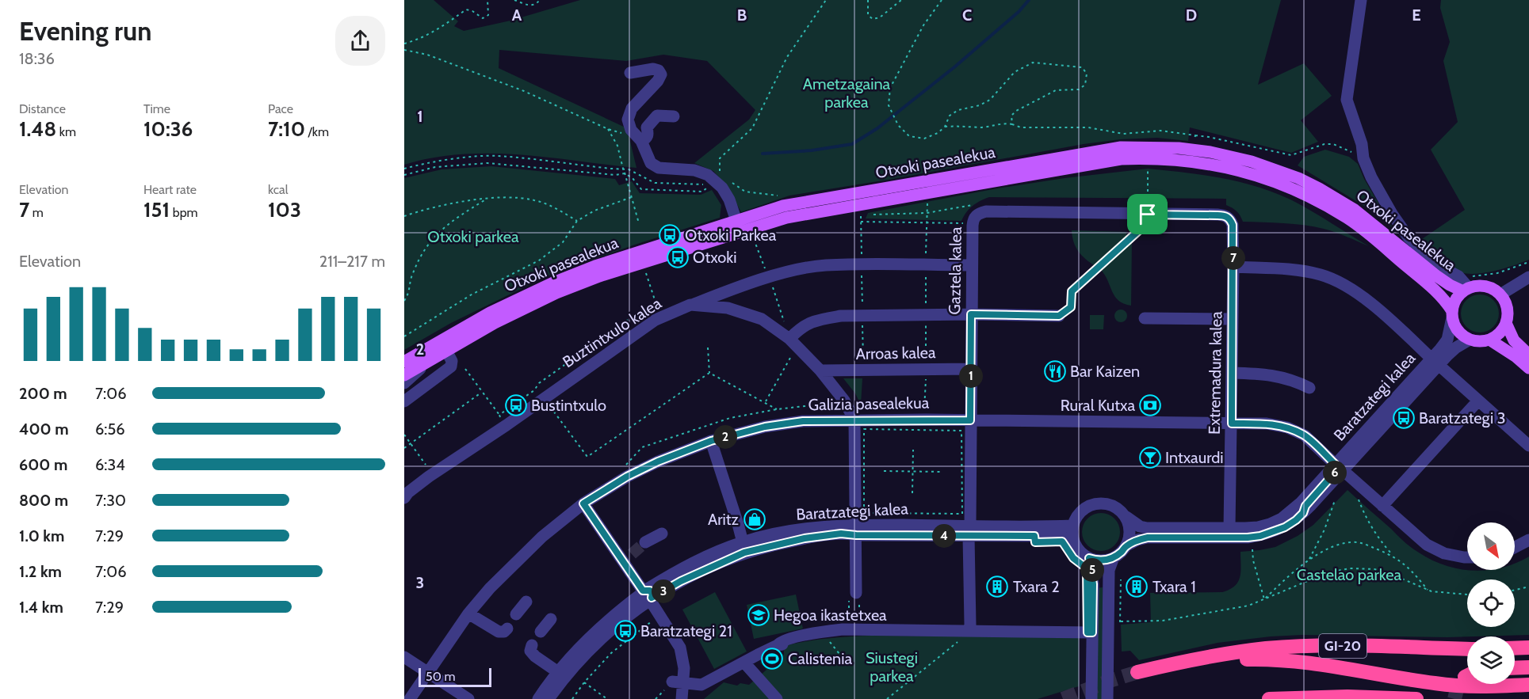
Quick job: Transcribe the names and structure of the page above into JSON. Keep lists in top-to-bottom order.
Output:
{
  "streets": {
    "highway": ["GI-20"],
    "main road": ["Otxoki pasealekua"],
    "street": [
      "Gaztela kalea",
      "Buztintxulo kalea",
      "Arroas kalea",
      "Extremadura kalea",
      "Baratzategi kalea",
      "Galizia pasealekua"
    ]
  },
  "crossings": [
    ["Otxoki pasealekua", "Baratzategi kalea"],
    ["Gaztela kalea", "Arroas kalea"],
    ["Gaztela kalea", "Extremadura kalea"],
    ["Gaztela kalea", "Baratzategi kalea"],
    ["Gaztela kalea", "Galizia pasealekua"],
    ["Buztintxulo kalea", "Arroas kalea"],
    ["Buztintxulo kalea", "Galizia pasealekua"],
    ["Extremadura kalea", "Baratzategi kalea"],
    ["Extremadura kalea", "Galizia pasealekua"],
    ["Baratzategi kalea", "Galizia pasealekua"]
  ],
  "parks": [
    "Ametzagaina parkea",
    "Otxoki parkea",
    "Castelao parkea",
    "Siustegi parkea"
  ],
  "places": {
    "bus stop": [
      "Otxoki Parkea",
      "Otxoki",
      "Bustintxulo",
      "Baratzategi 3",
      "Baratzategi 21"
    ],
    "restaurant": ["Bar Kaizen"],
    "bank": ["Rural Kutxa"],
    "bar": ["Intxaurdi"],
    "shop": ["Aritz"],
    "building": ["Txara 2", "Txara 1"],
    "school or university": ["Hegoa ikastetxea"],
    "sports": ["Calistenia"]
  },
  "scale_bar": "50 m",
  "north": "bottom right",
  "page": {
    "heading": ["Evening run", "18:36"],
    "stats": [
      ["Distance", "1.48 km"],
      ["Time", "10:36"],
      ["Pace", "7:10 /km"],
      ["Elevation", "7 m"],
      ["Heart rate", "151 bpm"],
      ["kcal", "103"]
    ],
    "chart": ["Elevation", "211–217 m"],
    "pins": [
      "7",
      "1",
      "2",
      "6",
      "4",
      "5",
      "3"
    ],
    "list": [
      {
        "name": "200 m",
        "note": "7:06"
      },
      {
        "name": "400 m",
        "note": "6:56"
      },
      {
        "name": "600 m",
        "note": "6:34"
      },
      {
        "name": "800 m",
        "note": "7:30"
      },
      {
        "name": "1.0 km",
        "note": "7:29"
      },
      {
        "name": "1.2 km",
        "note": "7:06"
      },
      {
        "name": "1.4 km",
        "note": "7:29"
      }
    ],
    "scale": "50 m"
  },
  "grid": {
    "columns": [
      "A",
      "B",
      "C",
      "D",
      "E"
    ],
    "rows": ["1", "2", "3"]
  }
}
